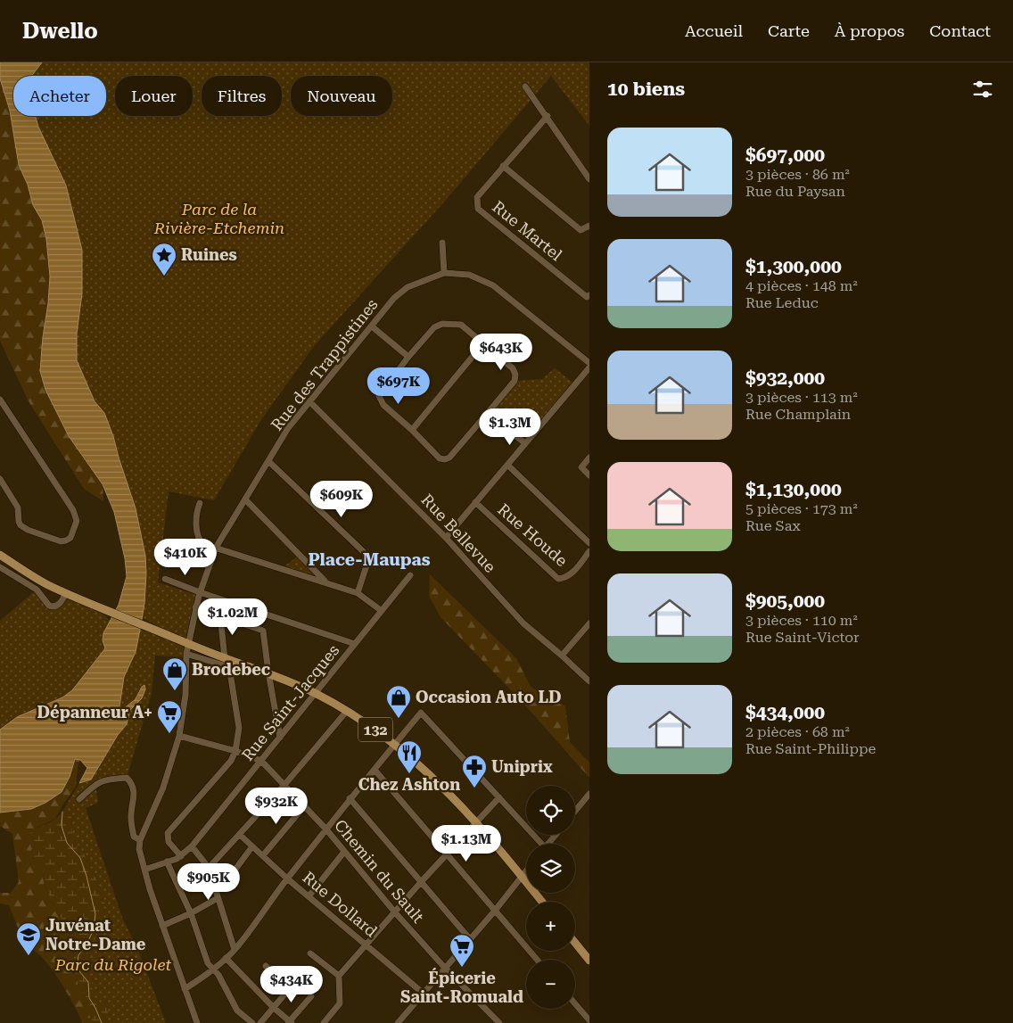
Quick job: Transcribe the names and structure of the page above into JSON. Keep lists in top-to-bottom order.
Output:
{
  "streets": {
    "main road": ["132"],
    "street": [
      "Rue Martel",
      "Rue des Trappistines",
      "Rue Bellevue",
      "Rue Houde",
      "Rue Saint-Jacques",
      "Chemin du Sault",
      "Rue Dollard"
    ]
  },
  "crossings": [
    ["Rue des Trappistines", "Rue Bellevue"],
    ["Rue des Trappistines", "132"],
    ["Rue des Trappistines", "Chemin du Sault"],
    ["Rue Saint-Jacques", "132"],
    ["Rue Saint-Jacques", "Chemin du Sault"]
  ],
  "districts": ["Place-Maupas"],
  "parks": ["Parc de la Rivière-Etchemin", "Parc du Rigolet"],
  "places": {
    "place": ["Ruines"],
    "shop": ["Brodebec", "Occasion Auto LD"],
    "supermarket": ["Dépanneur A+", "Épicerie Saint-Romuald"],
    "restaurant": ["Chez Ashton"],
    "pharmacy": ["Uniprix"],
    "school or university": ["Juvénat Notre-Dame"]
  },
  "page": {
    "header": "Dwello",
    "nav": [
      "Accueil",
      "Carte",
      "À propos",
      "Contact"
    ],
    "heading": "10 biens",
    "chip": [
      "Acheter",
      "Louer",
      "Filtres",
      "Nouveau"
    ],
    "list": [
      {
        "name": "$697,000",
        "note": "3 pièces · 86 m² · Rue du Paysan"
      },
      {
        "name": "$1,300,000",
        "note": "4 pièces · 148 m² · Rue Leduc"
      },
      {
        "name": "$932,000",
        "note": "3 pièces · 113 m² · Rue Champlain"
      },
      {
        "name": "$1,130,000",
        "note": "5 pièces · 173 m² · Rue Sax"
      },
      {
        "name": "$905,000",
        "note": "3 pièces · 110 m² · Rue Saint-Victor"
      },
      {
        "name": "$434,000",
        "note": "2 pièces · 68 m² · Rue Saint-Philippe"
      }
    ],
    "price": [
      "$643K",
      "$697K",
      "$1.3M",
      "$609K",
      "$410K",
      "$1.02M",
      "$932K",
      "$1.13M",
      "$905K",
      "$434K"
    ],
    "map_buttons": ["+", "−"]
  }
}
